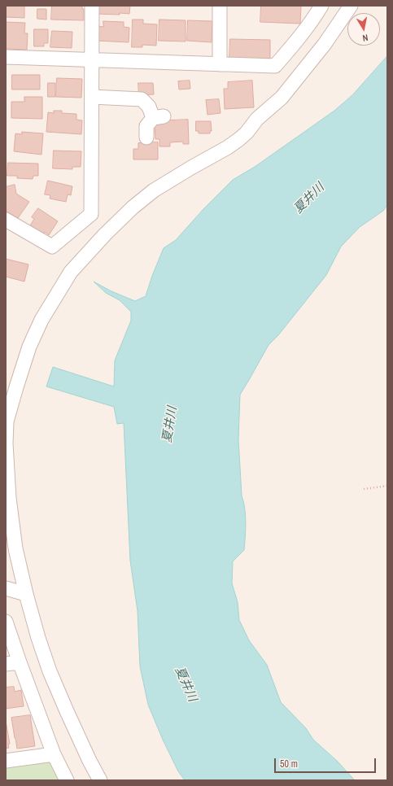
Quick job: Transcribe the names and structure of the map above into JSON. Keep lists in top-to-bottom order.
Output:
{
  "water": ["夏井川"],
  "scale_bar": "50 m",
  "north": "bottom"
}
